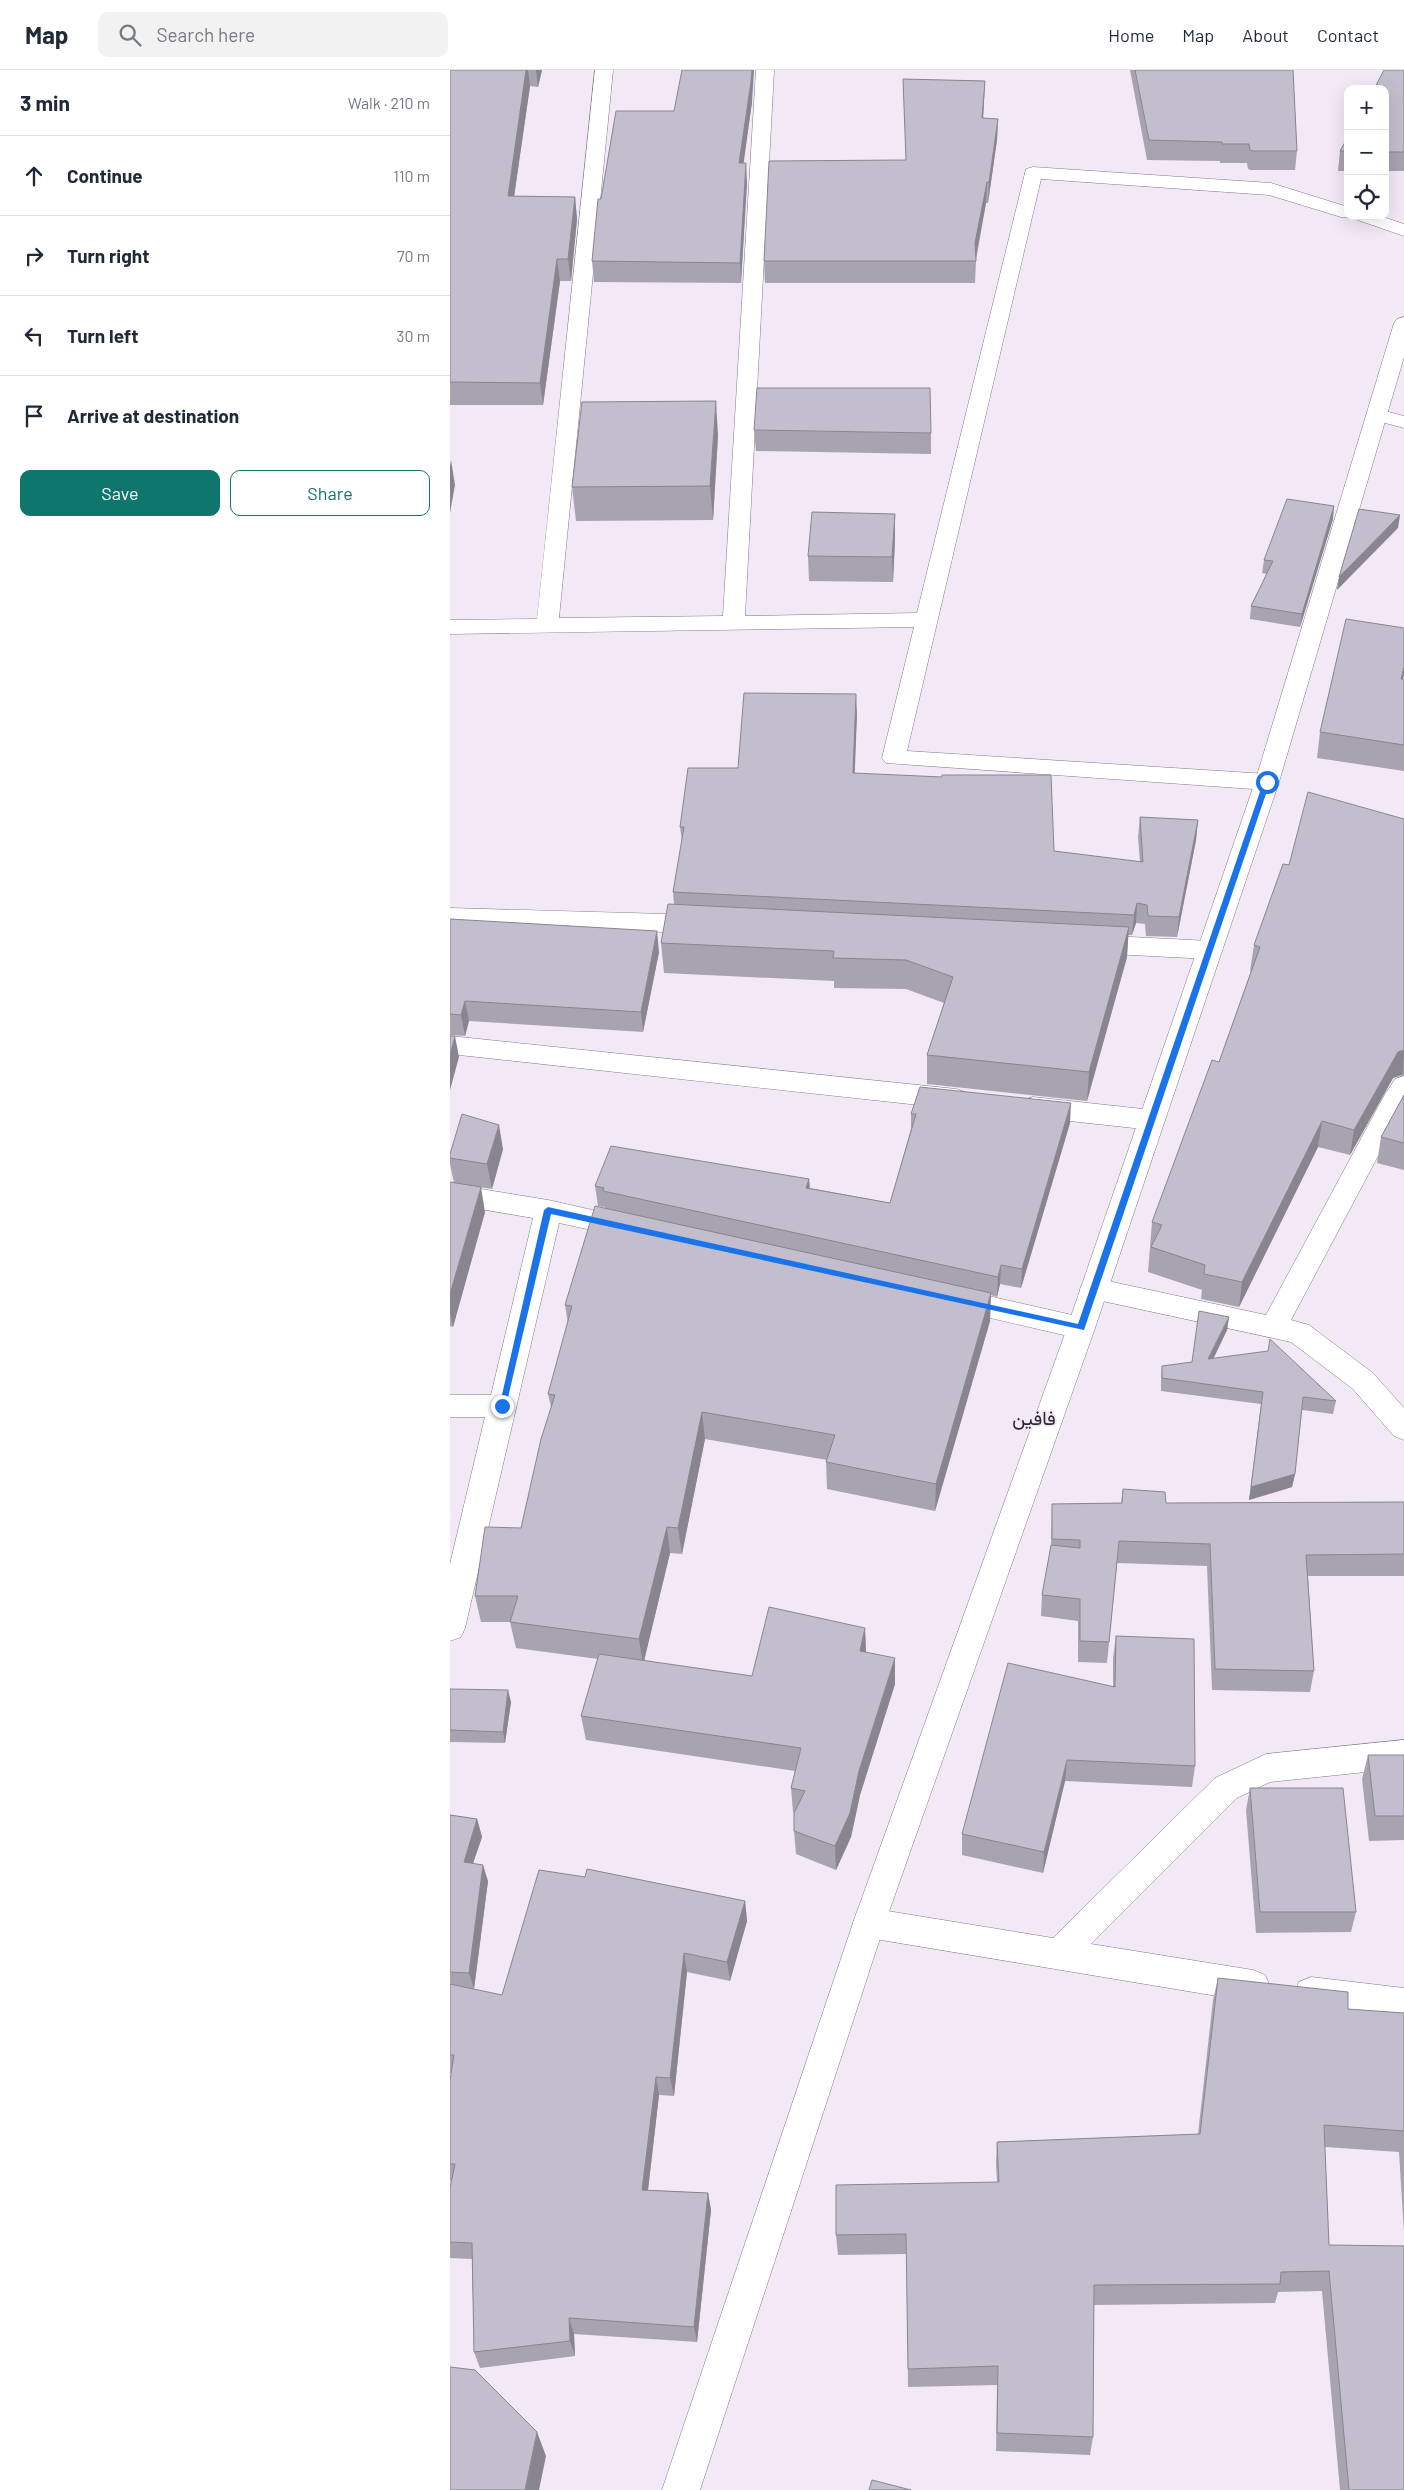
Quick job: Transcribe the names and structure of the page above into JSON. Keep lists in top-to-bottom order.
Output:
{
  "districts": ["فافين"],
  "page": {
    "header": "Map",
    "search": "Search here",
    "nav": [
      "Home",
      "Map",
      "About",
      "Contact"
    ],
    "heading": ["3 min", "Walk · 210 m"],
    "map_buttons": ["+", "−"],
    "list": [
      ["Continue", "110 m"],
      ["Turn right", "70 m"],
      ["Turn left", "30 m"],
      "Arrive at destination"
    ],
    "buttons": ["Save", "Share"]
  }
}
